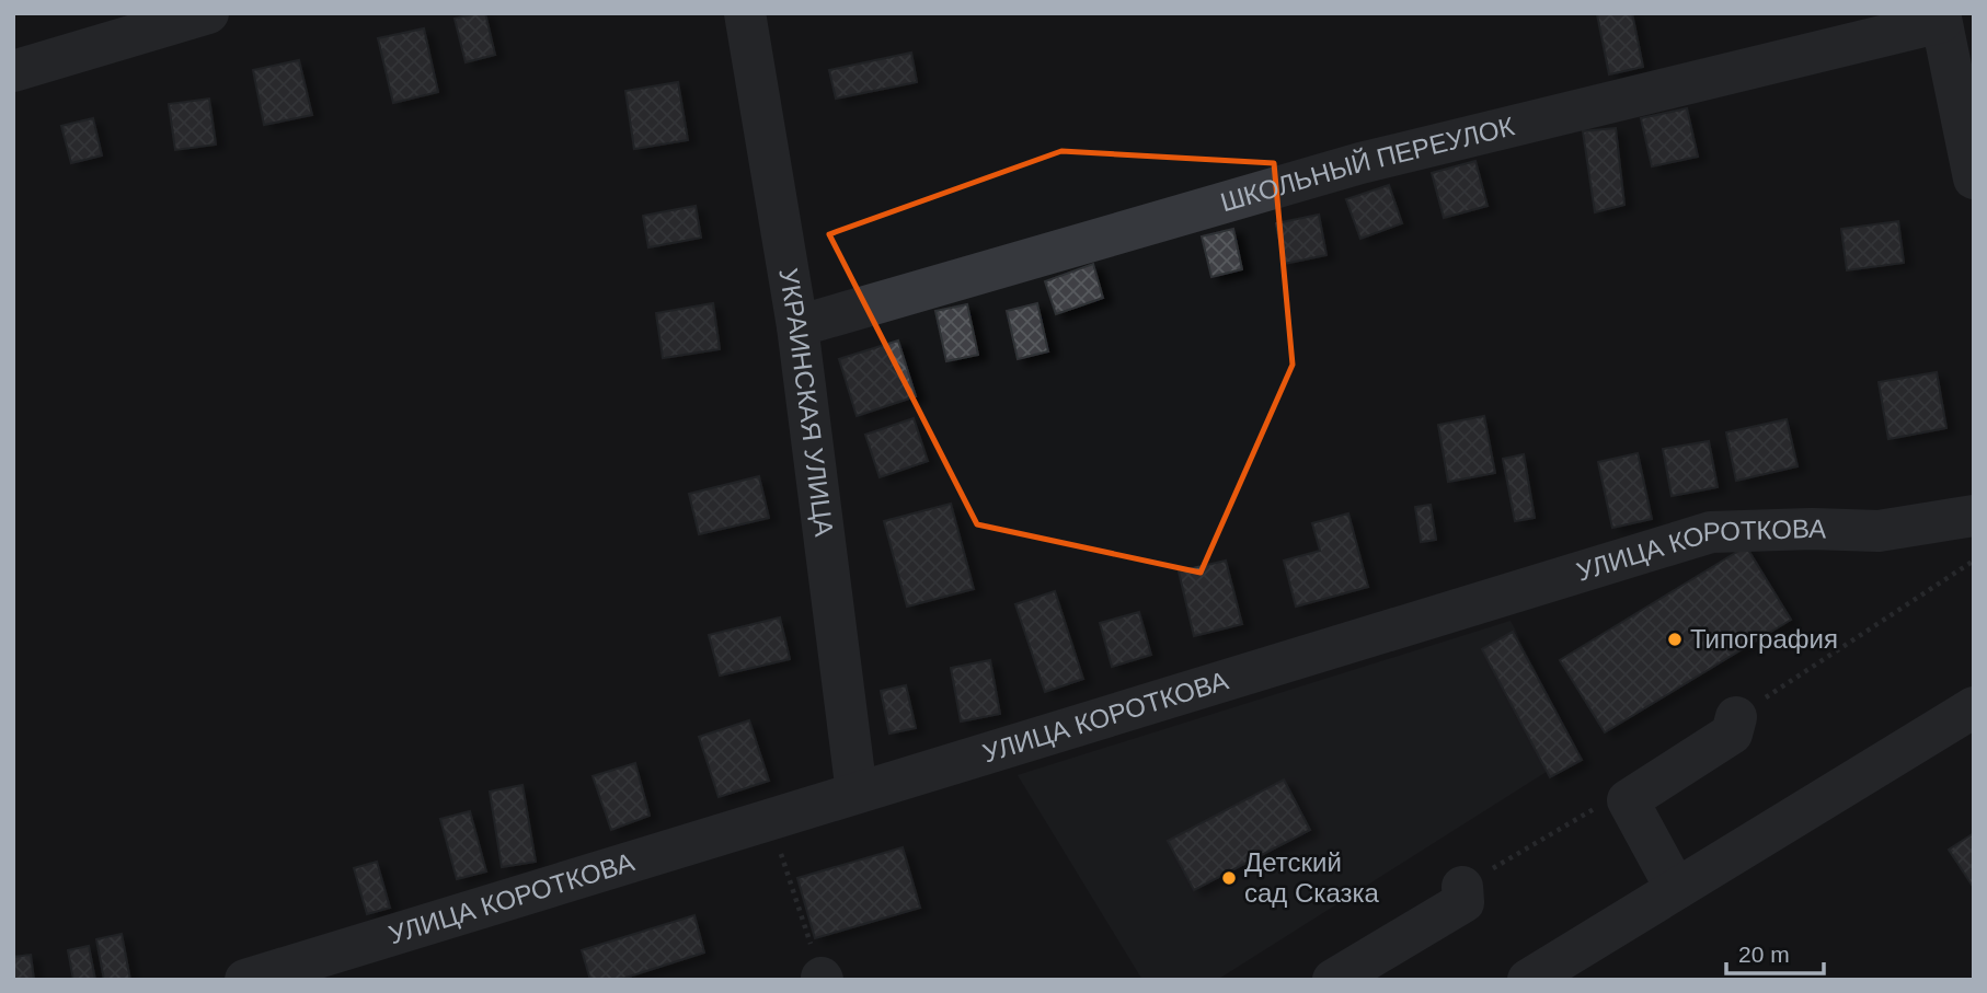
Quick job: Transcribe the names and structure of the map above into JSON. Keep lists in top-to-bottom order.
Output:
{
  "streets": {
    "street": ["ШКОЛЬНЫЙ ПЕРЕУЛОК", "УКРАИНСКАЯ УЛИЦА", "УЛИЦА КОРОТКОВА"]
  },
  "crossings": [
    ["ШКОЛЬНЫЙ ПЕРЕУЛОК", "УКРАИНСКАЯ УЛИЦА"],
    ["УКРАИНСКАЯ УЛИЦА", "УЛИЦА КОРОТКОВА"]
  ],
  "places": ["Типография", "Детский сад Сказка"],
  "scale_bar": "20 m"
}
